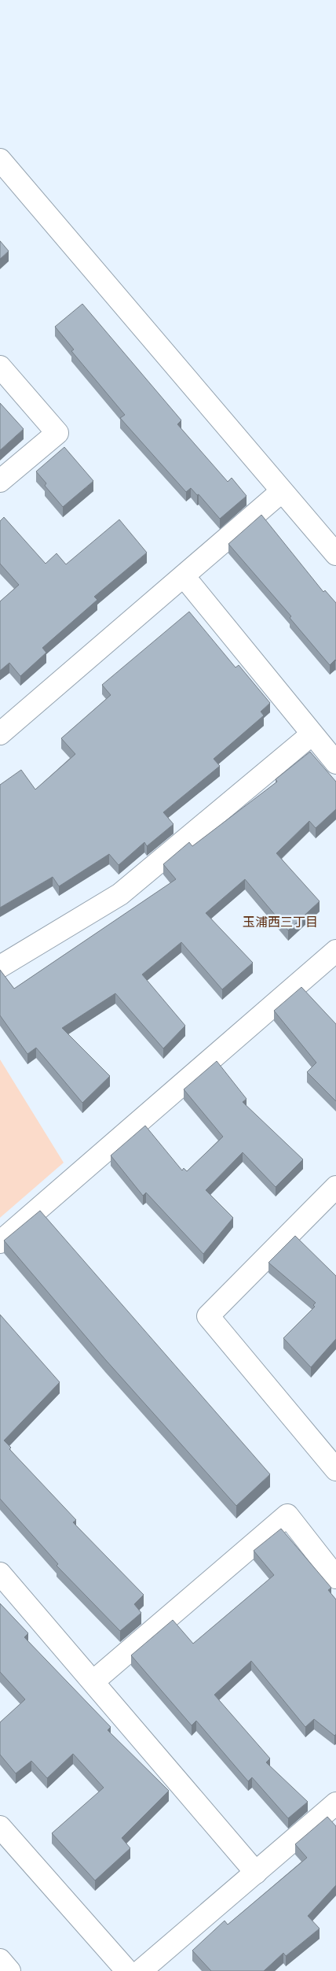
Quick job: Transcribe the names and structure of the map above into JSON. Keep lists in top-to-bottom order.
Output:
{
  "districts": ["玉浦西三丁目"]
}
